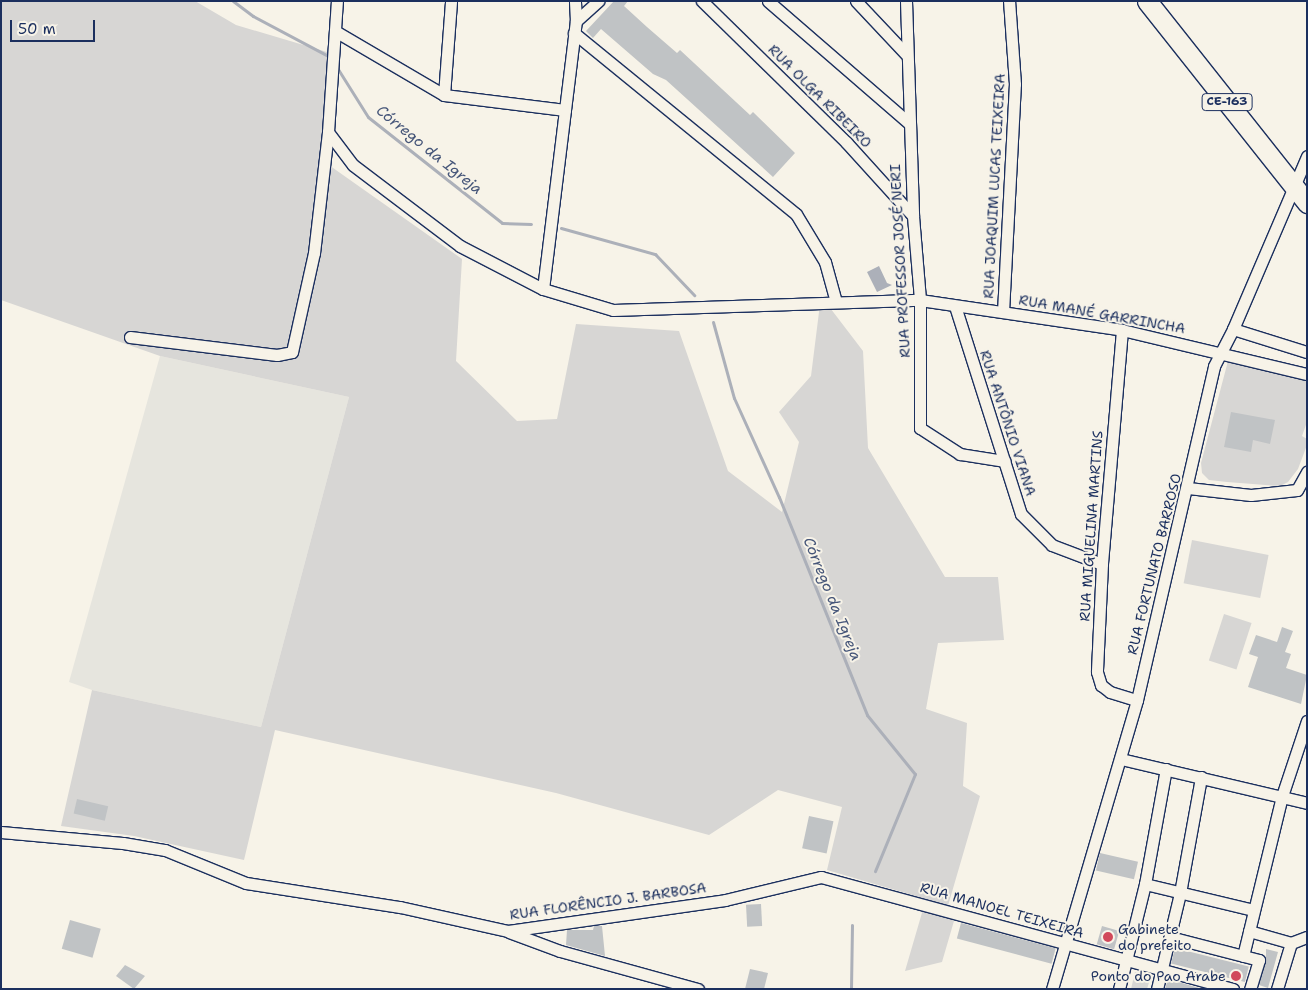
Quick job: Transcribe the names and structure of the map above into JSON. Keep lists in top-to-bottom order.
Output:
{
  "streets": {
    "main road": ["CE-163"],
    "street": [
      "RUA OLGA RIBEIRO",
      "RUA JOAQUIM LUCAS TEIXEIRA",
      "RUA PROFESSOR JOSÉ NERI",
      "RUA MANÉ GARRINCHA",
      "RUA ANTÔNIO VIANA",
      "RUA MIGUELINA MARTINS",
      "RUA FORTUNATO BARROSO",
      "RUA FLORÊNCIO J. BARBOSA",
      "RUA MANOEL TEIXEIRA"
    ]
  },
  "crossings": [
    ["RUA OLGA RIBEIRO", "RUA PROFESSOR JOSÉ NERI"],
    ["CE-163", "RUA FORTUNATO BARROSO"],
    ["RUA JOAQUIM LUCAS TEIXEIRA", "RUA MANÉ GARRINCHA"],
    ["RUA PROFESSOR JOSÉ NERI", "RUA MANÉ GARRINCHA"],
    ["RUA PROFESSOR JOSÉ NERI", "RUA ANTÔNIO VIANA"],
    ["RUA MANÉ GARRINCHA", "RUA ANTÔNIO VIANA"],
    ["RUA MANÉ GARRINCHA", "RUA MIGUELINA MARTINS"],
    ["RUA MANÉ GARRINCHA", "RUA FORTUNATO BARROSO"],
    ["RUA ANTÔNIO VIANA", "RUA MIGUELINA MARTINS"],
    ["RUA MIGUELINA MARTINS", "RUA FORTUNATO BARROSO"],
    ["RUA FORTUNATO BARROSO", "RUA MANOEL TEIXEIRA"],
    ["RUA FLORÊNCIO J. BARBOSA", "RUA MANOEL TEIXEIRA"]
  ],
  "water": ["Córrego da Igreja"],
  "places": ["Gabinete do prefeito", "Ponto do Pao Arabe"],
  "scale_bar": "50 m"
}
